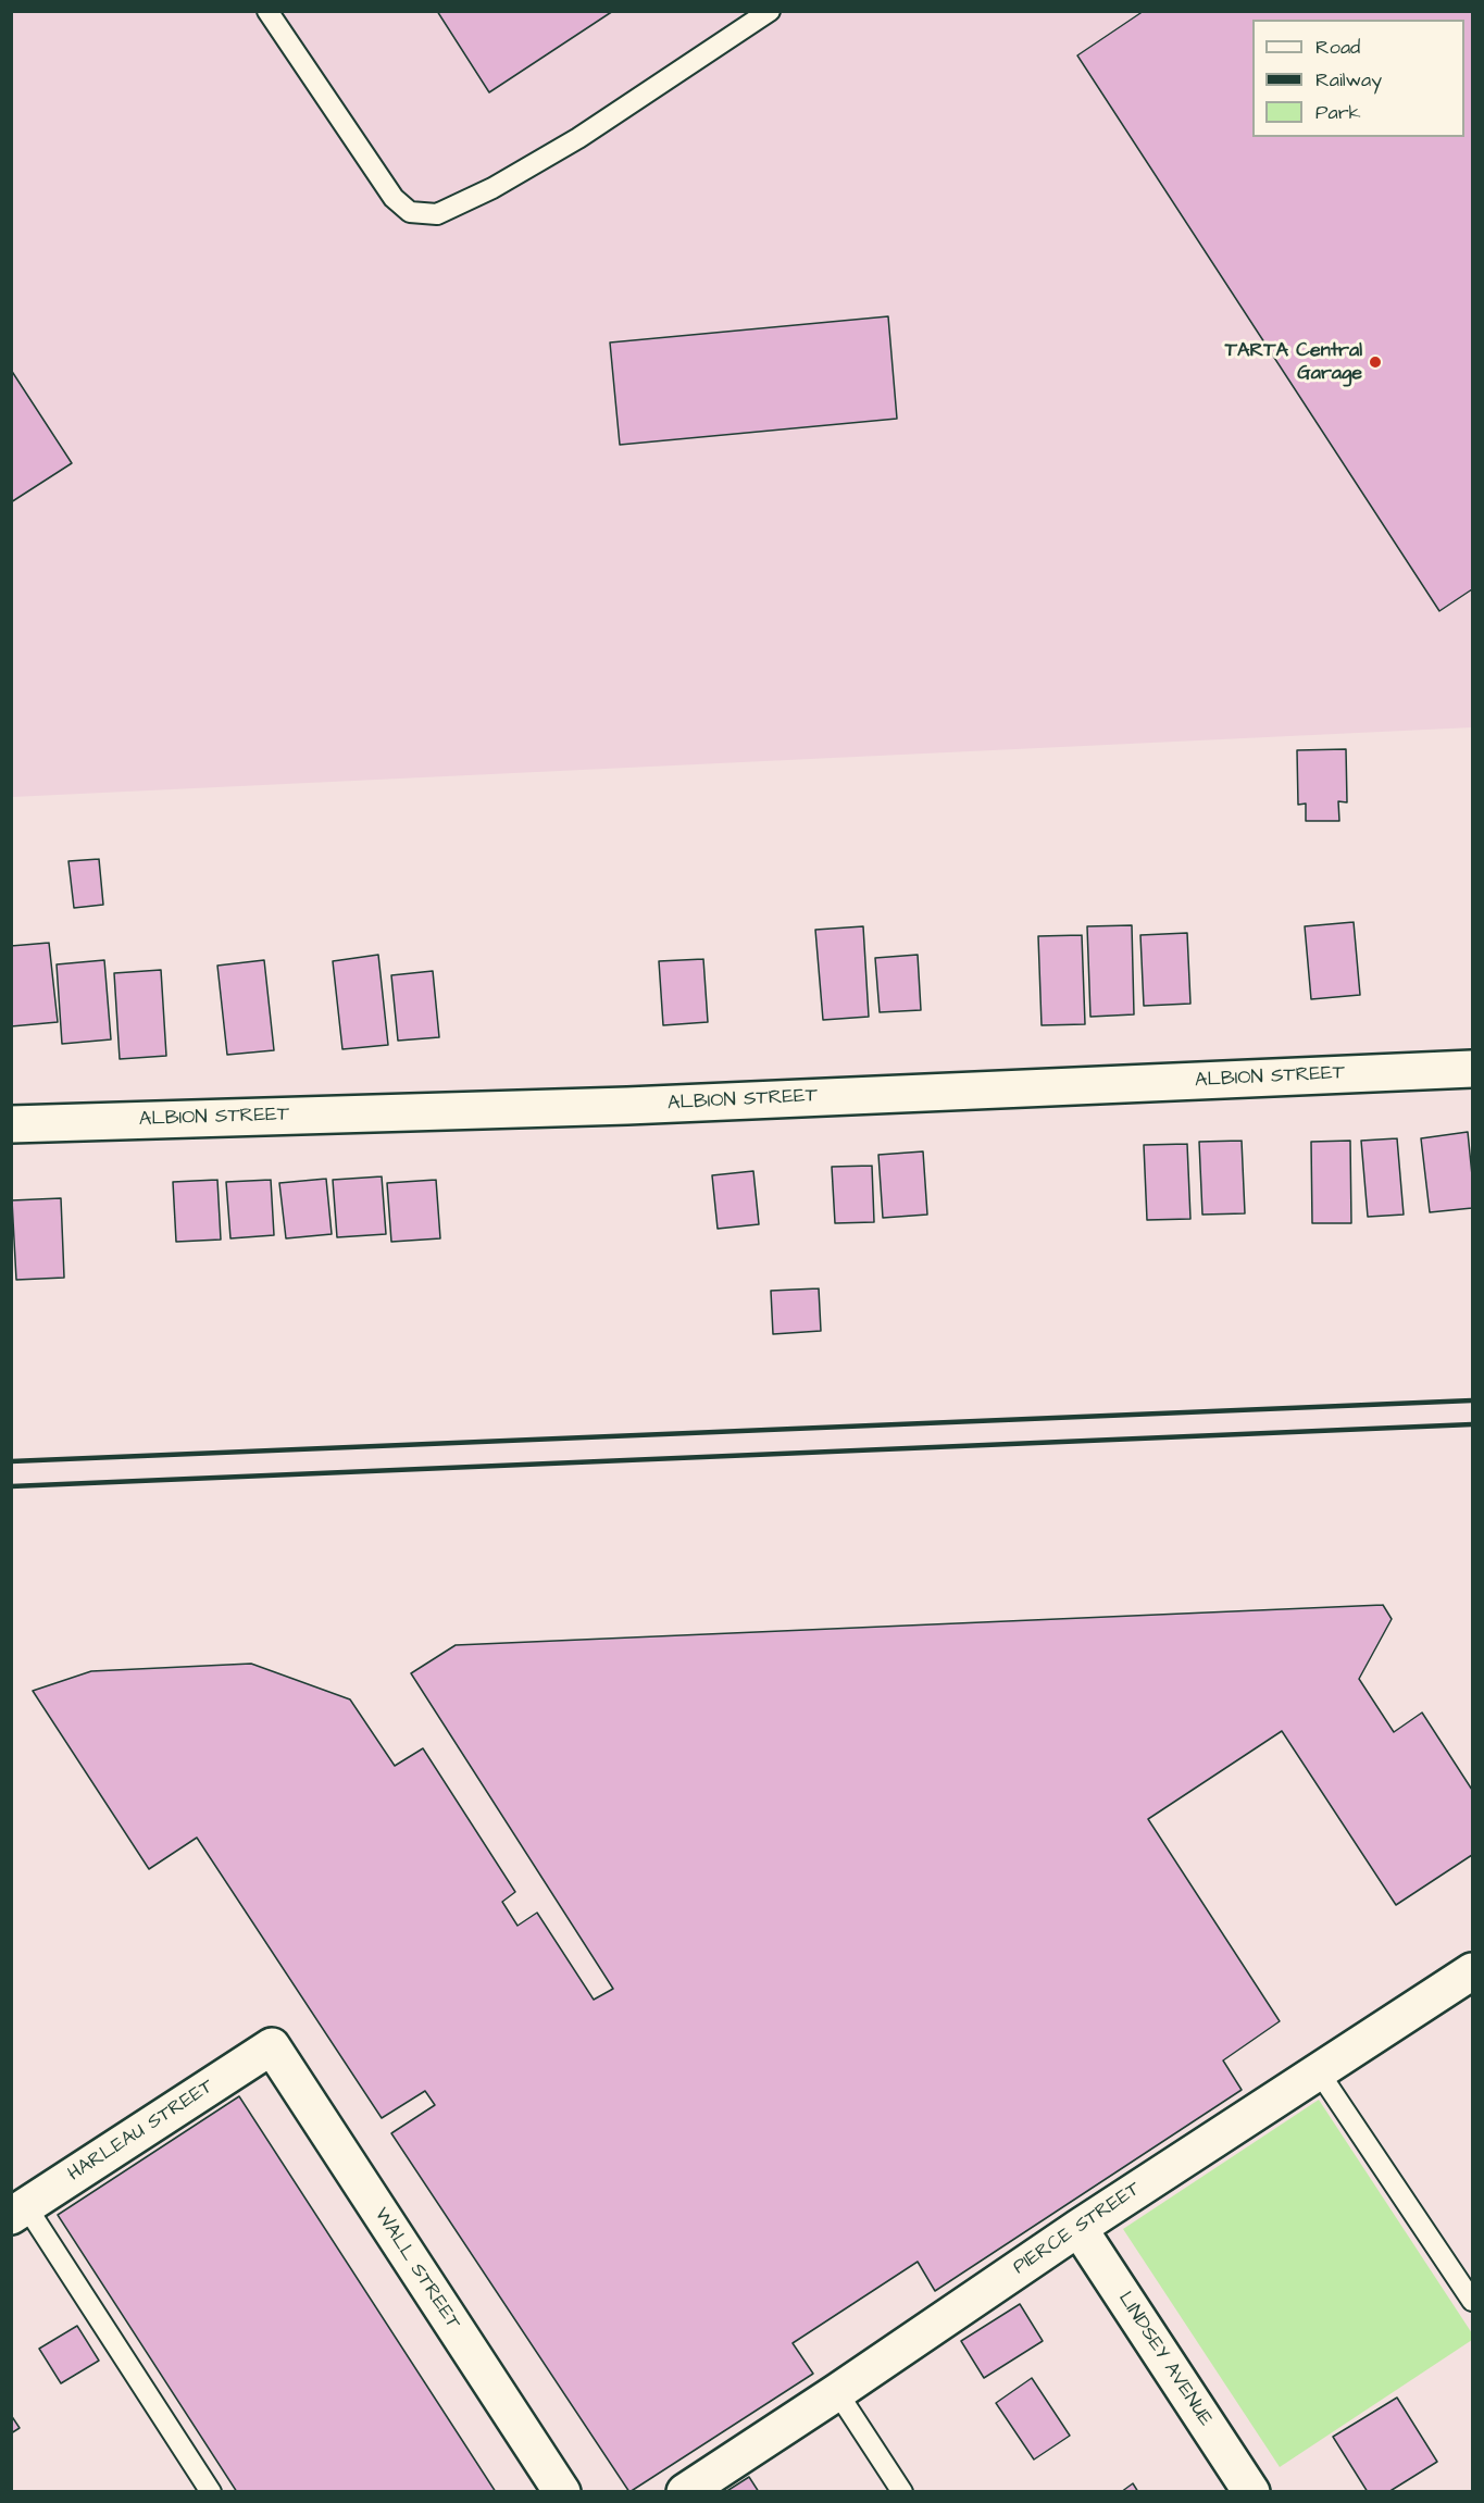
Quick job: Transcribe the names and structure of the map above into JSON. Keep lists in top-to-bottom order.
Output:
{
  "streets": {
    "street": [
      "ALBION STREET",
      "HARLEAU STREET",
      "PIERCE STREET",
      "WALL STREET",
      "LINDSEY AVENUE"
    ]
  },
  "crossings": [
    ["HARLEAU STREET", "WALL STREET"],
    ["PIERCE STREET", "LINDSEY AVENUE"]
  ],
  "places": ["TARTA Central Garage"],
  "legend": ["Road", "Railway", "Park"]
}
